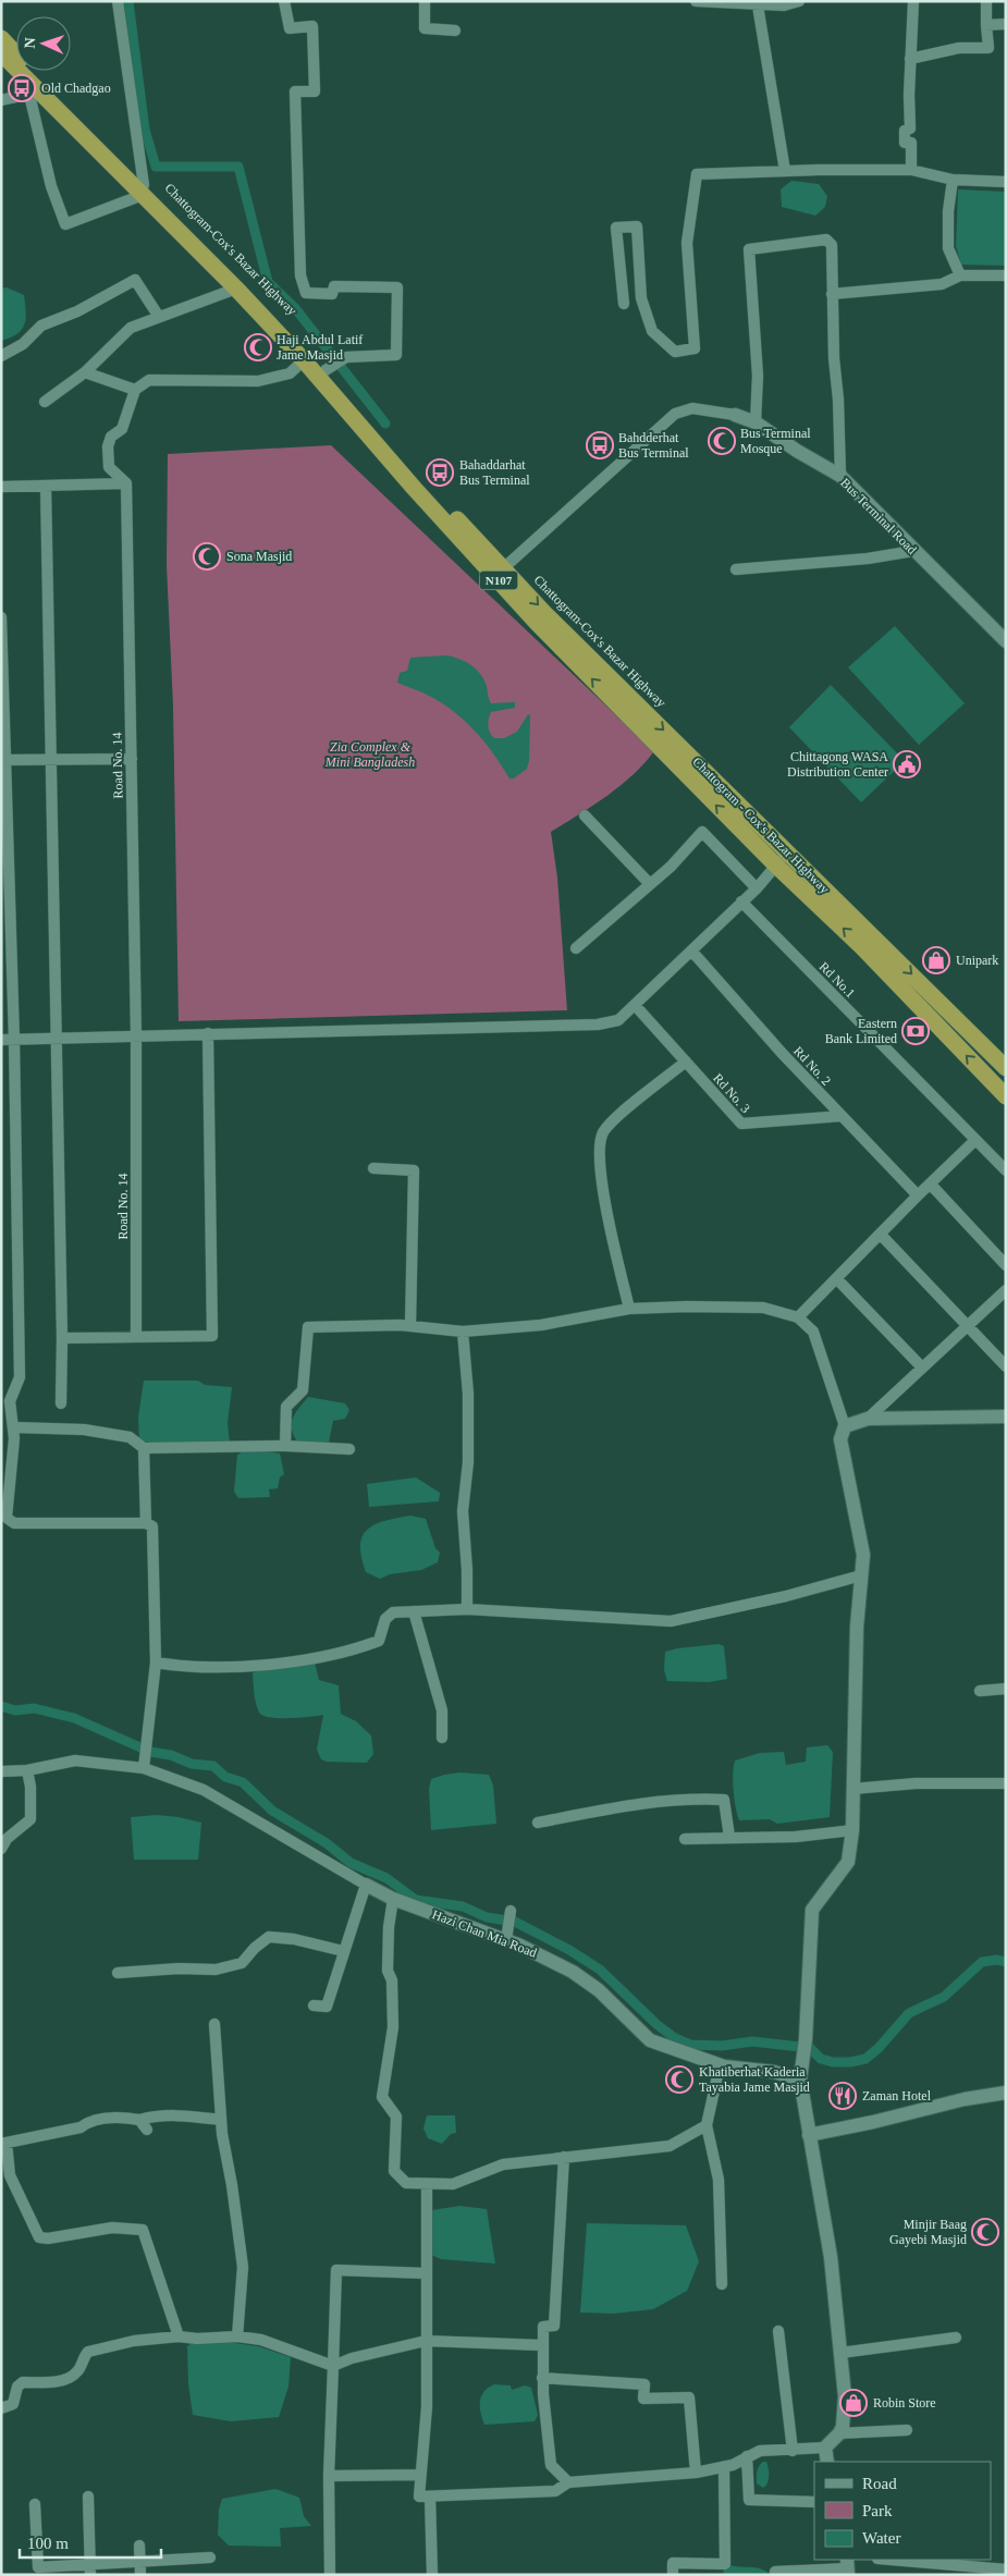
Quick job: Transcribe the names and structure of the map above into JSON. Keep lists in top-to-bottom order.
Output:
{
  "streets": {
    "highway": ["Chattogram-Cox's Bazar Highway", "N107", "Chattogram - Cox's Bazar Highway"],
    "street": [
      "Bus Terminal Road",
      "Road No. 14",
      "Rd No.1",
      "Rd No. 2",
      "Rd No. 3",
      "Hazi Chan Mia Road"
    ]
  },
  "crossings": [
    ["Chattogram-Cox's Bazar Highway", "Chattogram - Cox's Bazar Highway"],
    ["Rd No. 2", "Rd No. 3"]
  ],
  "one_way": ["Chattogram-Cox's Bazar Highway", "Chattogram - Cox's Bazar Highway"],
  "parks": ["Zia Complex & Mini Bangladesh"],
  "places": {
    "bus stop": ["Old Chadgao", "Bahdderhat Bus Terminal", "Bahaddarhat Bus Terminal"],
    "mosque": [
      "Haji Abdul Latif Jame Masjid",
      "Bus Terminal Mosque",
      "Sona Masjid",
      "Khatiberhat Kaderia Tayabia Jame Masjid",
      "Minjir Baag Gayebi Masjid"
    ],
    "public building": ["Chittagong WASA Distribution Center"],
    "shop": ["Unipark", "Robin Store"],
    "bank": ["Eastern Bank Limited"],
    "restaurant": ["Zaman Hotel"]
  },
  "legend": ["Road", "Park", "Water"],
  "scale_bar": "100 m",
  "north": "left"
}
